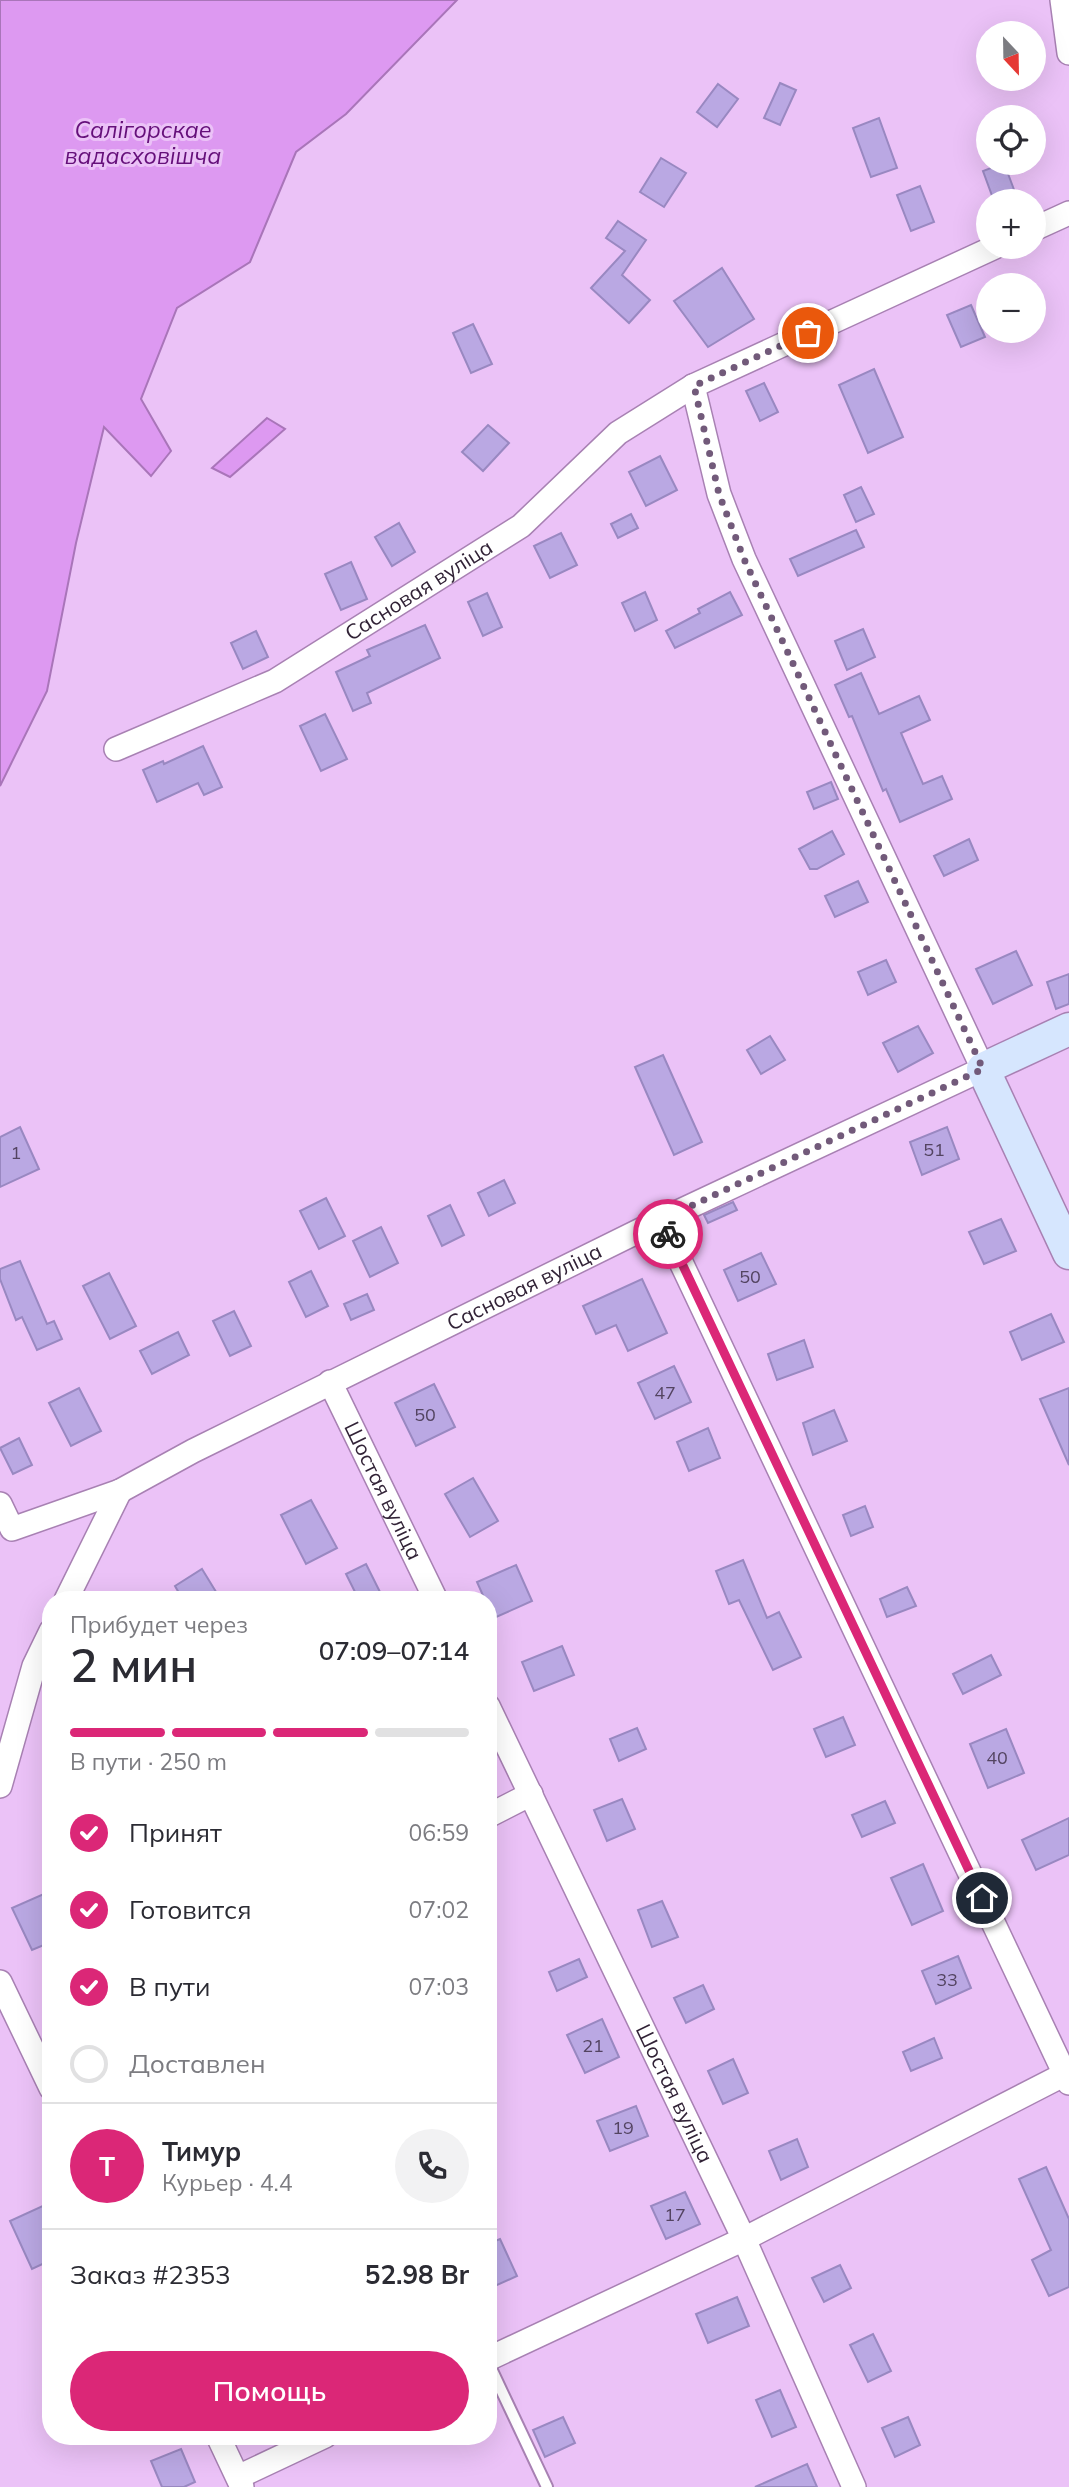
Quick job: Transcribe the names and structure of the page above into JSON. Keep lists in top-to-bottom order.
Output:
{
  "streets": {
    "street": ["Сасновая вуліца", "Шостая вуліца"]
  },
  "crossings": [
    ["Сасновая вуліца", "Шостая вуліца"]
  ],
  "water": ["Салігорскае вадасховішча"],
  "house_numbers": [
    "51",
    "1",
    "50",
    "47",
    "50",
    "40",
    "33",
    "21",
    "19",
    "17"
  ],
  "north": "bottom",
  "page": {
    "map_buttons": ["+", "−"],
    "heading": ["2 мин", "Прибудет через", "07:09–07:14"],
    "panel": [
      "Тимур",
      "Курьер · 4.4",
      "Заказ #2353",
      "52.98 Br"
    ],
    "bar": "В пути · 250 m",
    "list": [
      ["Принят", "06:59"],
      ["Готовится", "07:02"],
      ["В пути", "07:03"],
      "Доставлен"
    ],
    "round": "Т",
    "buttons": "Помощь"
  }
}
